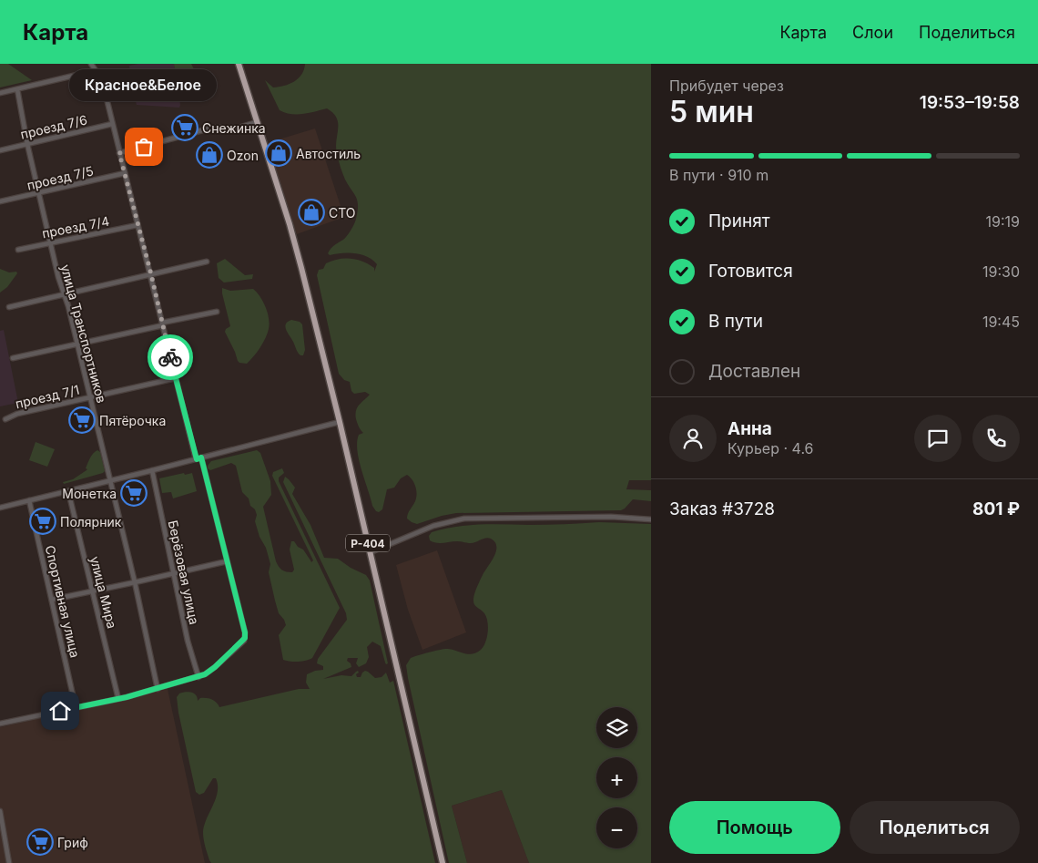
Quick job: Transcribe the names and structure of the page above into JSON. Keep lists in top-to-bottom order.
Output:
{
  "streets": {
    "highway": ["Р-404"],
    "street": [
      "проезд 7/6",
      "проезд 7/5",
      "проезд 7/4",
      "улица Транспортников",
      "проезд 7/1",
      "Берёзовая улица",
      "улица Мира",
      "Спортивная улица"
    ]
  },
  "crossings": [
    ["проезд 7/6", "улица Транспортников"],
    ["проезд 7/5", "улица Транспортников"],
    ["проезд 7/4", "улица Транспортников"],
    ["улица Транспортников", "проезд 7/1"]
  ],
  "places": {
    "supermarket": [
      "Снежинка",
      "Пятёрочка",
      "Монетка",
      "Полярник",
      "Гриф"
    ],
    "other": ["Красное&Белое"],
    "shop": ["Автостиль", "Ozon", "СТО"]
  },
  "page": {
    "header": "Карта",
    "nav": ["Карта", "Слои", "Поделиться"],
    "heading": ["5 мин", "Прибудет через", "19:53–19:58"],
    "panel": [
      "Анна",
      "Курьер · 4.6",
      "Заказ #3728",
      "801 ₽"
    ],
    "bubble": "Красное&Белое",
    "bar": "В пути · 910 m",
    "list": [
      ["Принят", "19:19"],
      ["Готовится", "19:30"],
      ["В пути", "19:45"],
      "Доставлен"
    ],
    "map_buttons": ["+", "−"],
    "buttons": ["Помощь", "Поделиться"]
  }
}
